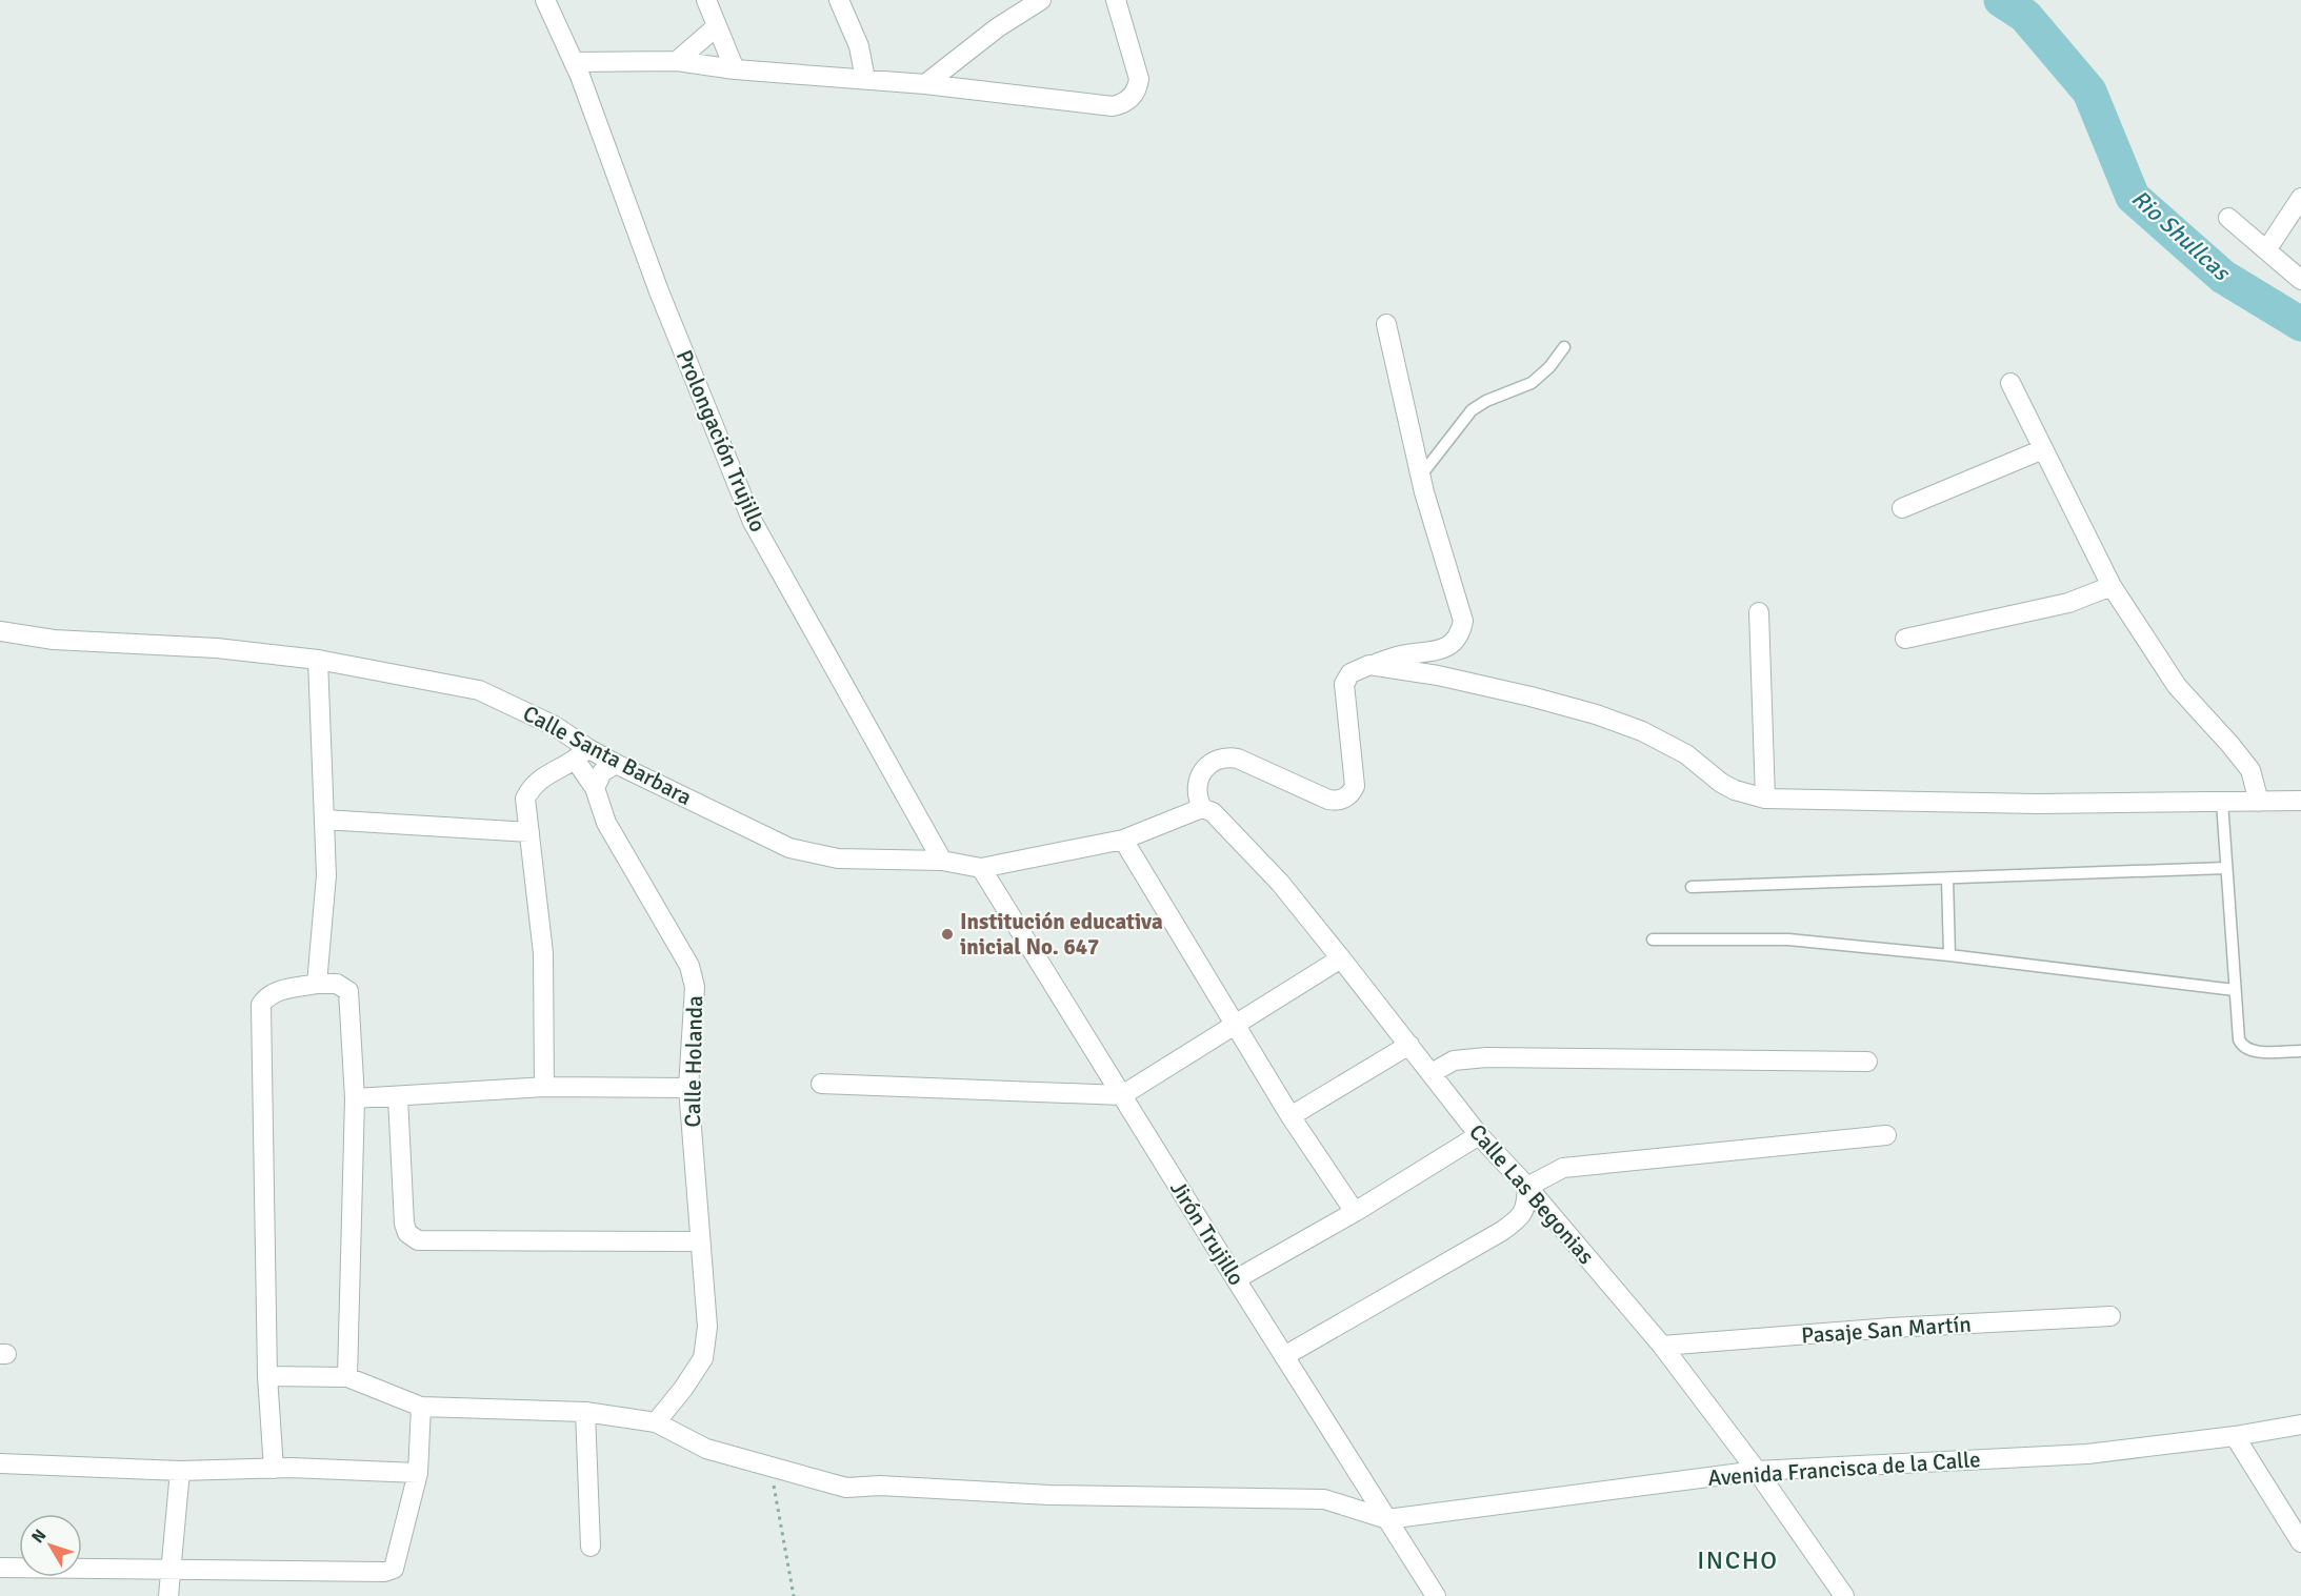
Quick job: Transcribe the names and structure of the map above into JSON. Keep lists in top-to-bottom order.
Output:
{
  "streets": {
    "street": [
      "Prolongación Trujillo",
      "Calle Santa Barbara",
      "Calle Holanda",
      "Calle Las Begonias",
      "Jirón Trujillo",
      "Pasaje San Martín",
      "Avenida Francisca de la Calle"
    ]
  },
  "crossings": [
    ["Prolongación Trujillo", "Calle Santa Barbara"],
    ["Calle Santa Barbara", "Calle Holanda"],
    ["Calle Santa Barbara", "Calle Las Begonias"],
    ["Calle Santa Barbara", "Jirón Trujillo"],
    ["Calle Las Begonias", "Pasaje San Martín"],
    ["Calle Las Begonias", "Avenida Francisca de la Calle"],
    ["Jirón Trujillo", "Avenida Francisca de la Calle"]
  ],
  "districts": ["INCHO"],
  "water": ["Rio Shullcas"],
  "places": ["Institución educativa inicial No. 647"],
  "north": "top left"
}
